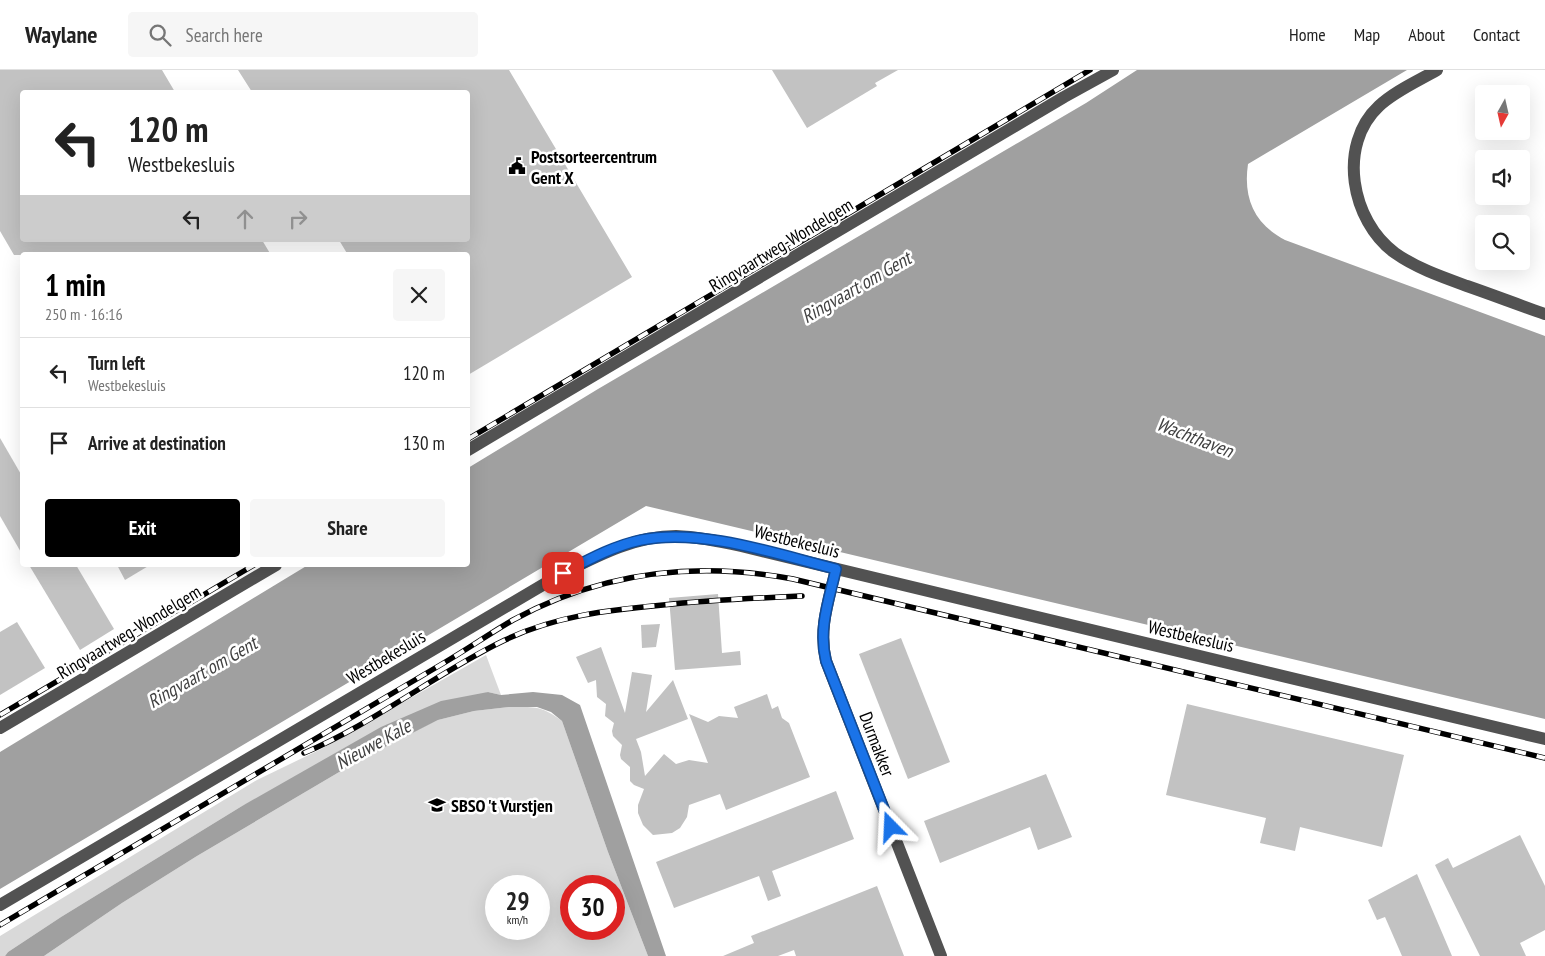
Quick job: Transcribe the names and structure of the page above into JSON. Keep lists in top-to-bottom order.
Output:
{
  "streets": {
    "street": ["Ringvaartweg-Wondelgem", "Westbekesluis", "Durmakker"]
  },
  "crossings": [
    ["Westbekesluis", "Durmakker"]
  ],
  "water": ["Ringvaart om Gent", "Wachthaven", "Nieuwe Kale"],
  "places": {
    "public building": ["Postsorteercentrum Gent X"],
    "school or university": ["SBSO 't Vurstjen"]
  },
  "north": "bottom",
  "page": {
    "header": "Waylane",
    "search": "Search here",
    "nav": [
      "Home",
      "Map",
      "About",
      "Contact"
    ],
    "turn": ["120 m", "Westbekesluis"],
    "heading": ["1 min", "250 m · 16:16"],
    "list": [
      {
        "name": "Turn left",
        "note": "Westbekesluis",
        "value": "120 m"
      },
      {
        "name": "Arrive at destination",
        "value": "130 m"
      }
    ],
    "buttons": ["Exit", "Share"],
    "speed": "29 km/h",
    "limit": "30"
  }
}
